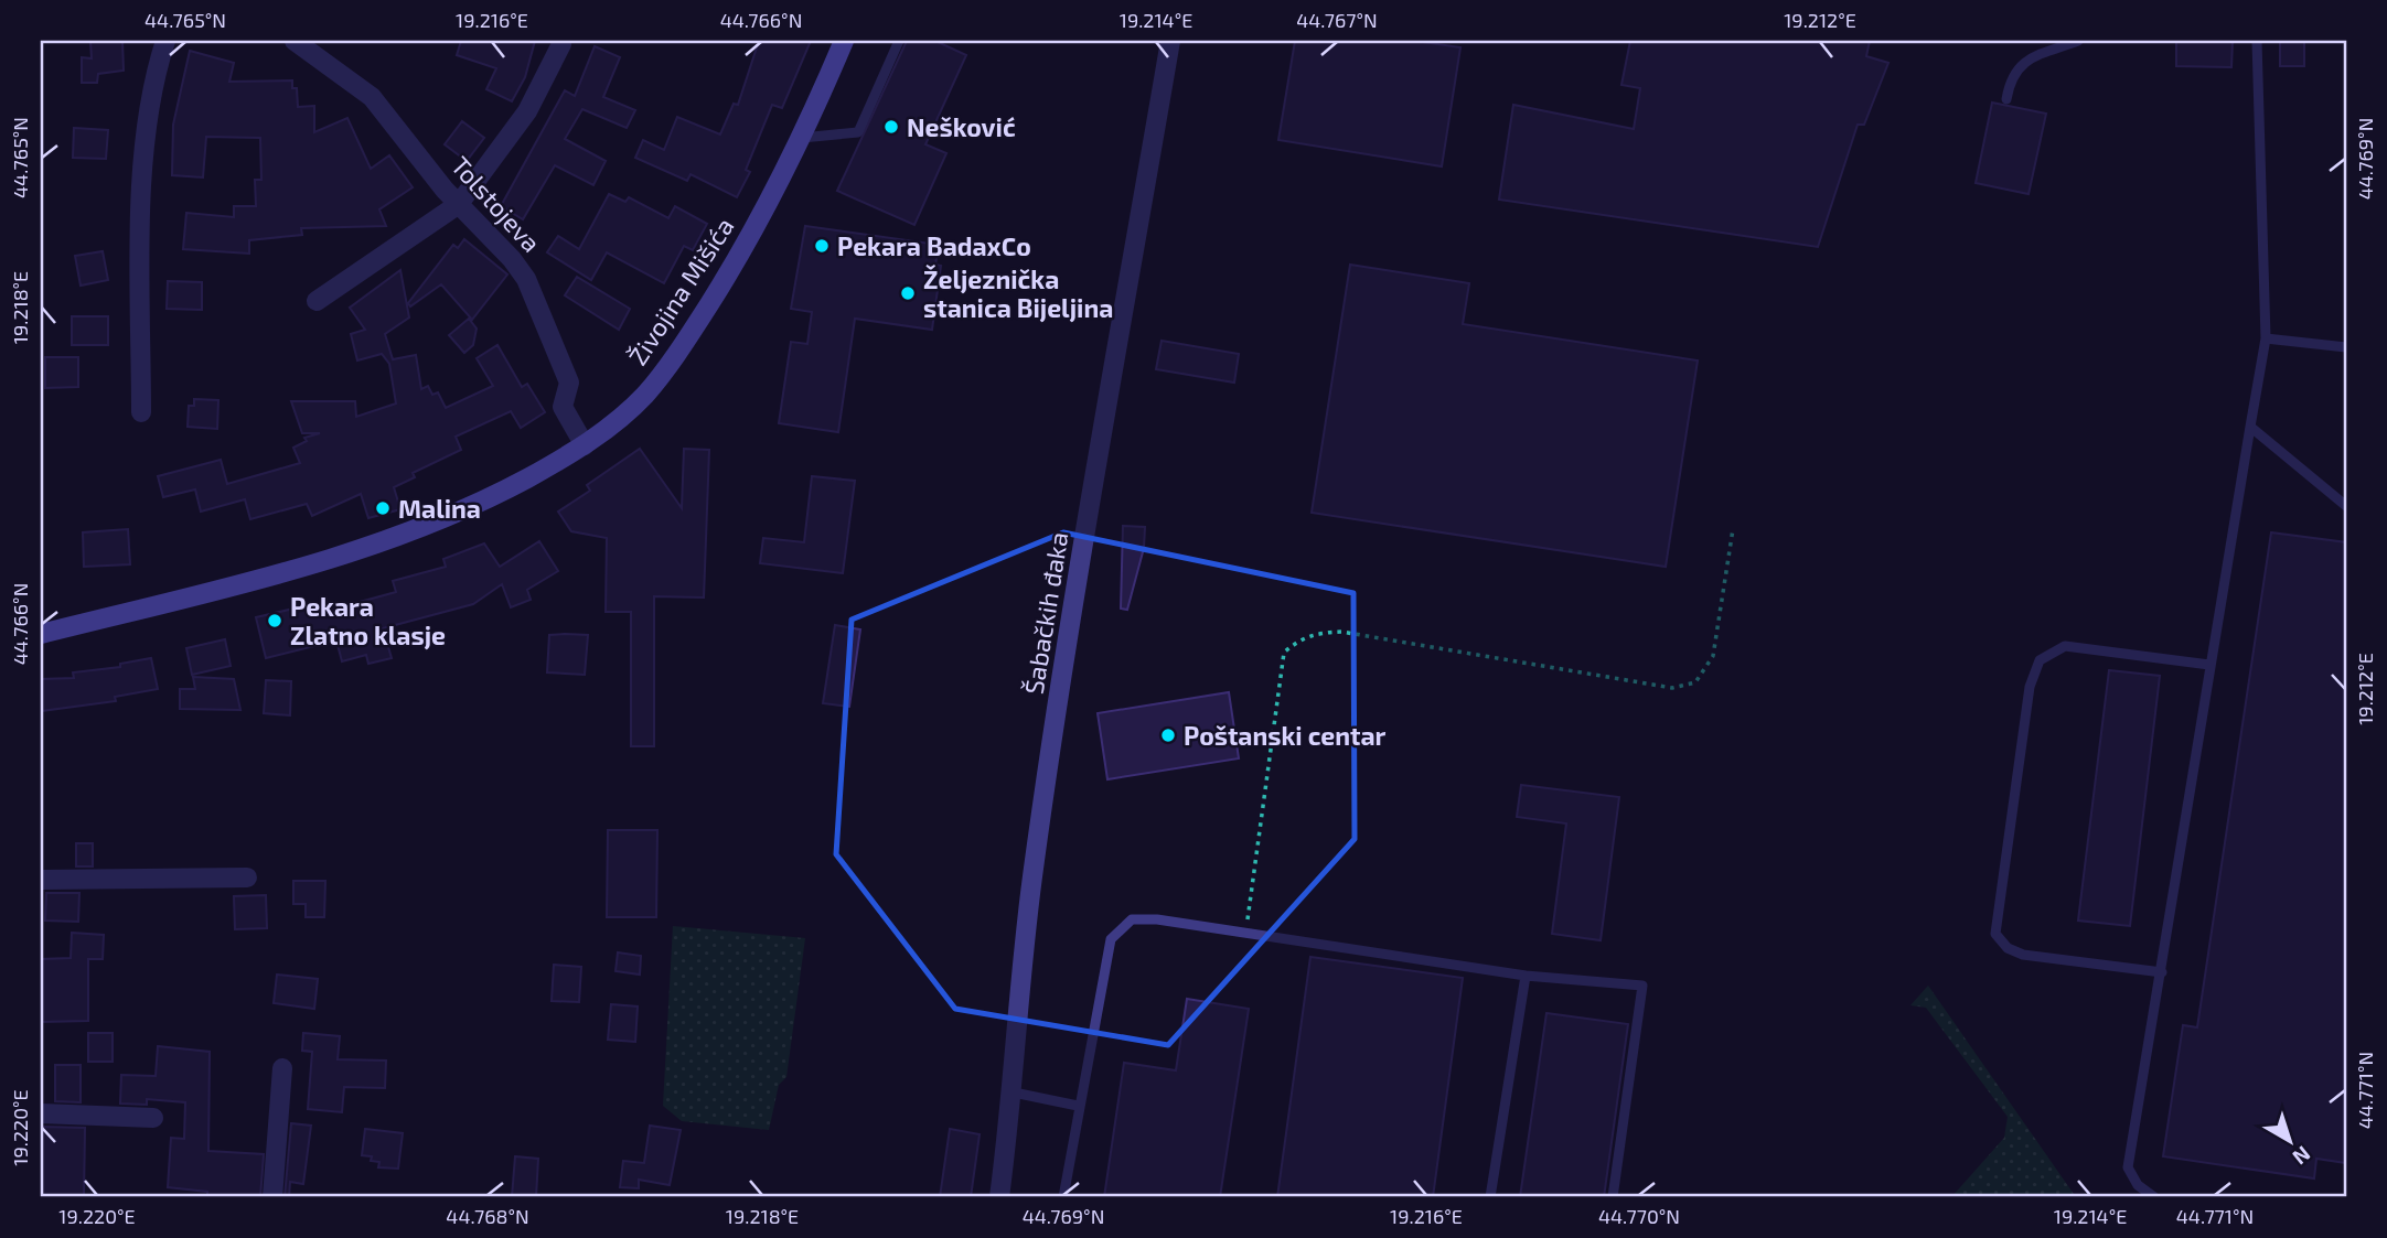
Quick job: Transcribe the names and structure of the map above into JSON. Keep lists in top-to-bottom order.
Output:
{
  "streets": {
    "main road": ["Živojina Mišića"],
    "street": ["Tolstojeva", "Šabačkih đaka"]
  },
  "crossings": [
    ["Tolstojeva", "Živojina Mišića"]
  ],
  "places": [
    "Nešković",
    "Pekara BadaxCo",
    "Željeznička stanica Bijeljina",
    "Malina",
    "Pekara Zlatno klasje",
    "Poštanski centar"
  ],
  "north": "bottom right",
  "coordinates": [
    "44.765°N",
    "19.216°E",
    "44.766°N",
    "19.214°E",
    "44.767°N",
    "19.212°E",
    "44.769°N",
    "19.218°E",
    "44.771°N",
    "19.220°E",
    "44.768°N",
    "44.770°N"
  ]
}
